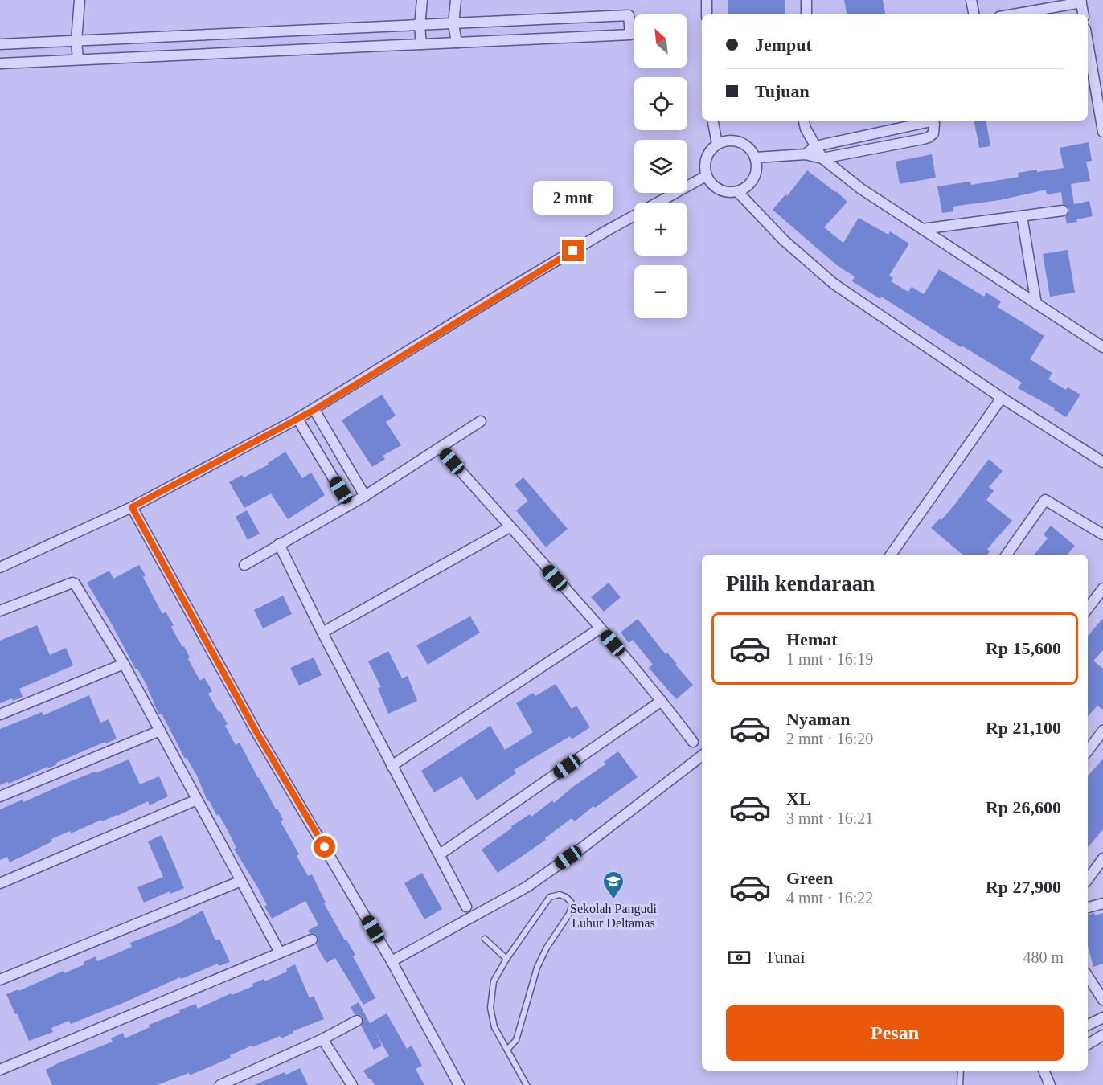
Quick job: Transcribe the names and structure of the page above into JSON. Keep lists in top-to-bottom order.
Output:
{
  "places": {
    "school or university": ["Sekolah Pangudi Luhur Deltamas"]
  },
  "north": "top left",
  "page": {
    "map_buttons": ["+", "−"],
    "banner": ["Jemput", "Tujuan"],
    "bubble": "2 mnt",
    "heading": "Pilih kendaraan",
    "list": [
      {
        "name": "Hemat",
        "note": "1 mnt · 16:19",
        "value": "Rp 15,600"
      },
      {
        "name": "Nyaman",
        "note": "2 mnt · 16:20",
        "value": "Rp 21,100"
      },
      {
        "name": "XL",
        "note": "3 mnt · 16:21",
        "value": "Rp 26,600"
      },
      {
        "name": "Green",
        "note": "4 mnt · 16:22",
        "value": "Rp 27,900"
      }
    ],
    "pay": ["Tunai", "480 m"],
    "buttons": "Pesan"
  }
}
